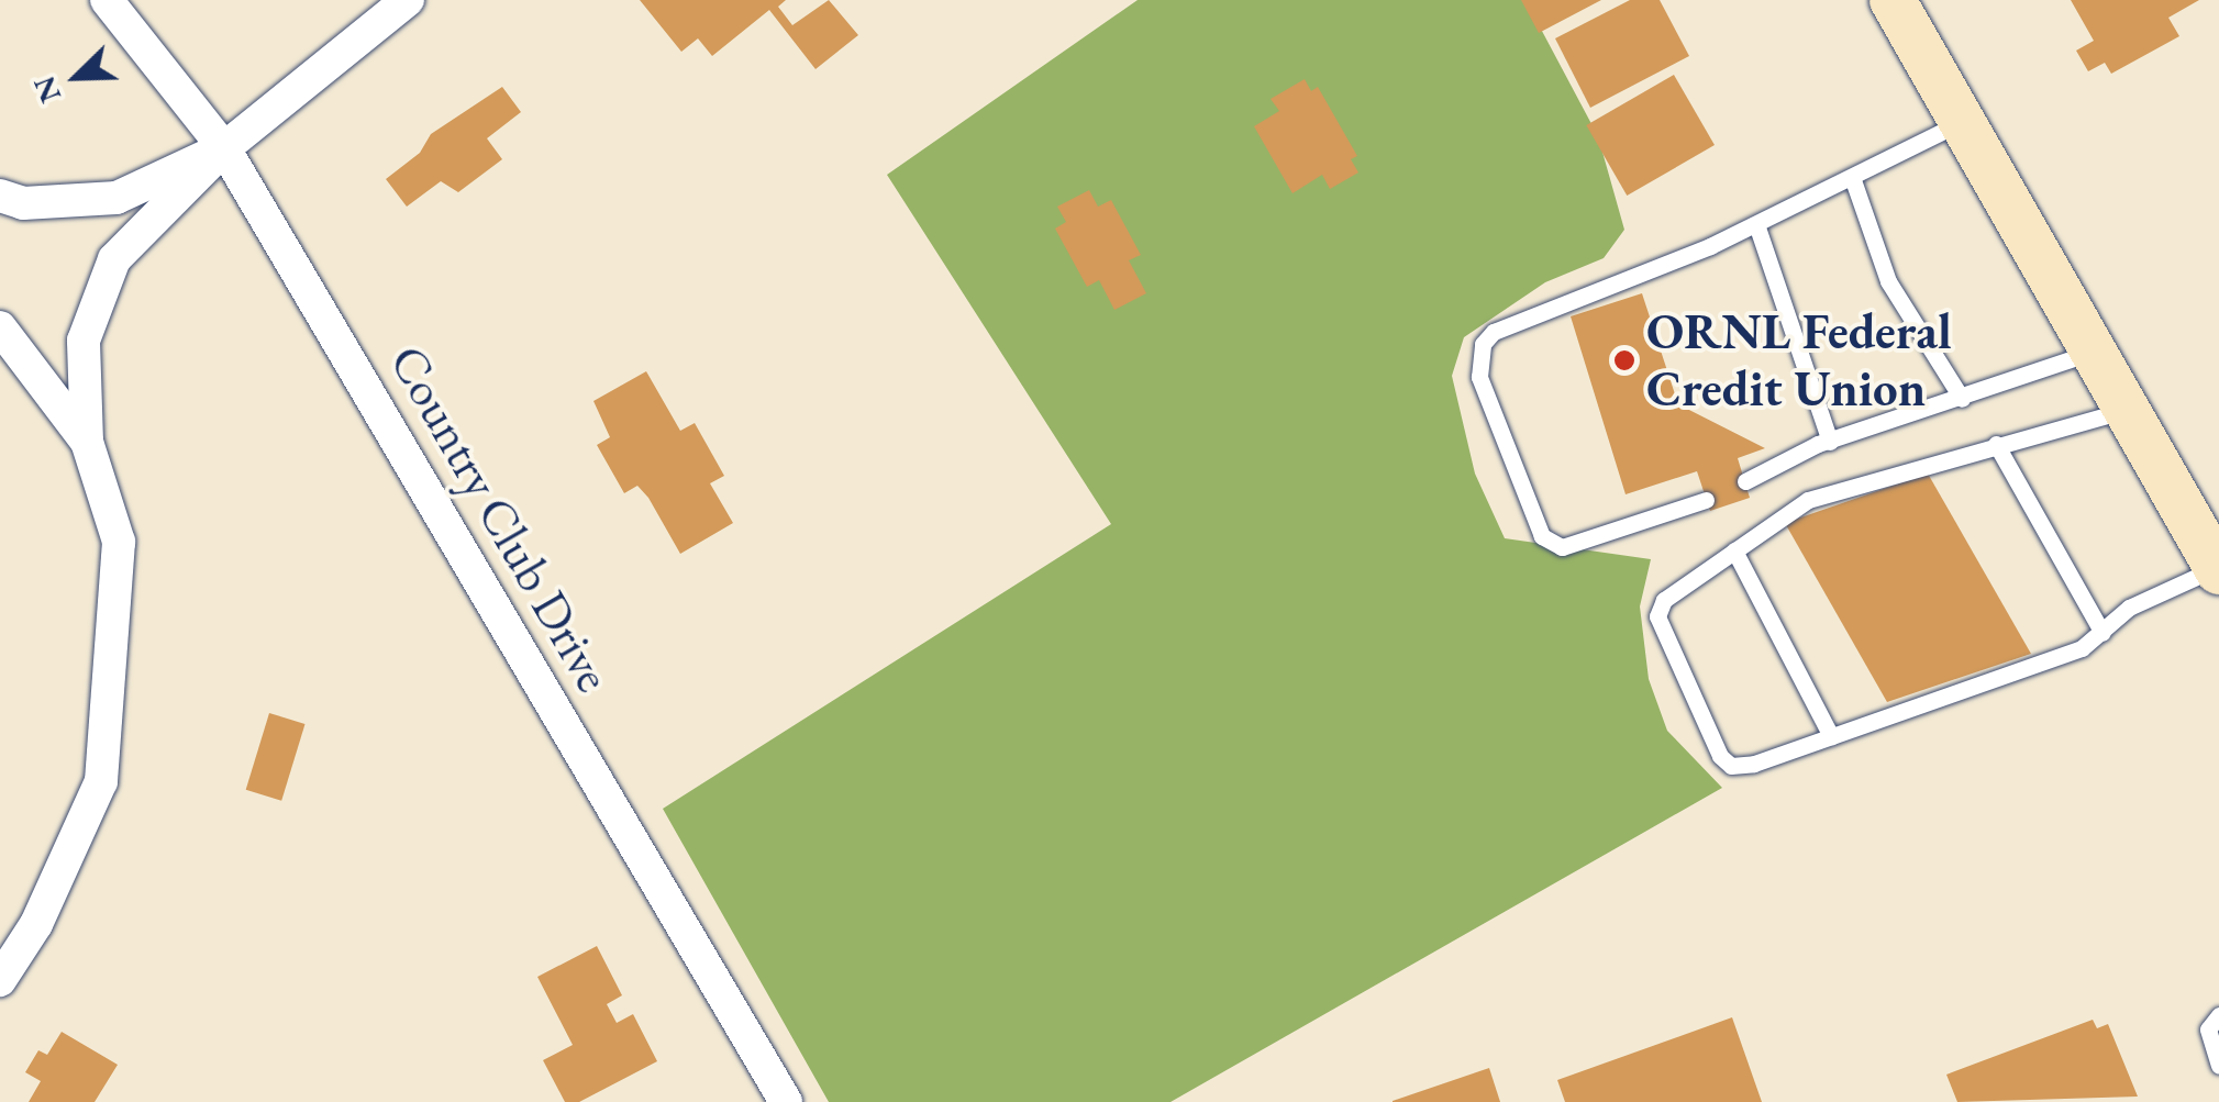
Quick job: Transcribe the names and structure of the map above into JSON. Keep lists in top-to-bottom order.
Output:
{
  "streets": {
    "street": ["Country Club Drive"]
  },
  "places": ["ORNL Federal Credit Union"],
  "north": "bottom left"
}
